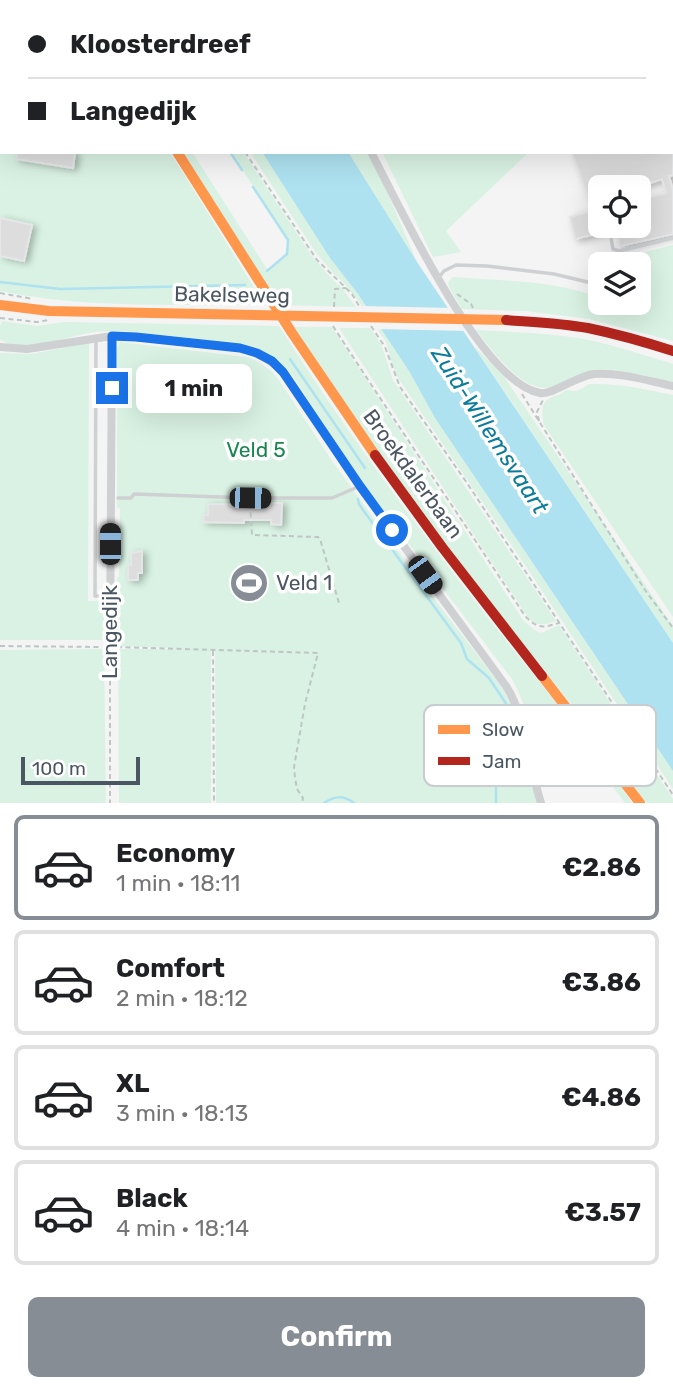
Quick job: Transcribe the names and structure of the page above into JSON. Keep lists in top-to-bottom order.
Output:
{
  "streets": {
    "main road": ["Bakelseweg", "Broekdalerbaan"],
    "street": ["Langedijk"]
  },
  "water": ["Zuid-Willemsvaart"],
  "parks": ["Veld 5"],
  "places": {
    "sports": ["Veld 1"]
  },
  "legend": ["Slow", "Jam"],
  "scale_bar": "100 m",
  "page": {
    "banner": ["Kloosterdreef", "Langedijk"],
    "bubble": "1 min",
    "scale": "100 m",
    "list": [
      {
        "name": "Economy",
        "note": "1 min · 18:11",
        "value": "€2.86"
      },
      {
        "name": "Comfort",
        "note": "2 min · 18:12",
        "value": "€3.86"
      },
      {
        "name": "XL",
        "note": "3 min · 18:13",
        "value": "€4.86"
      },
      {
        "name": "Black",
        "note": "4 min · 18:14",
        "value": "€3.57"
      }
    ],
    "buttons": "Confirm"
  }
}
